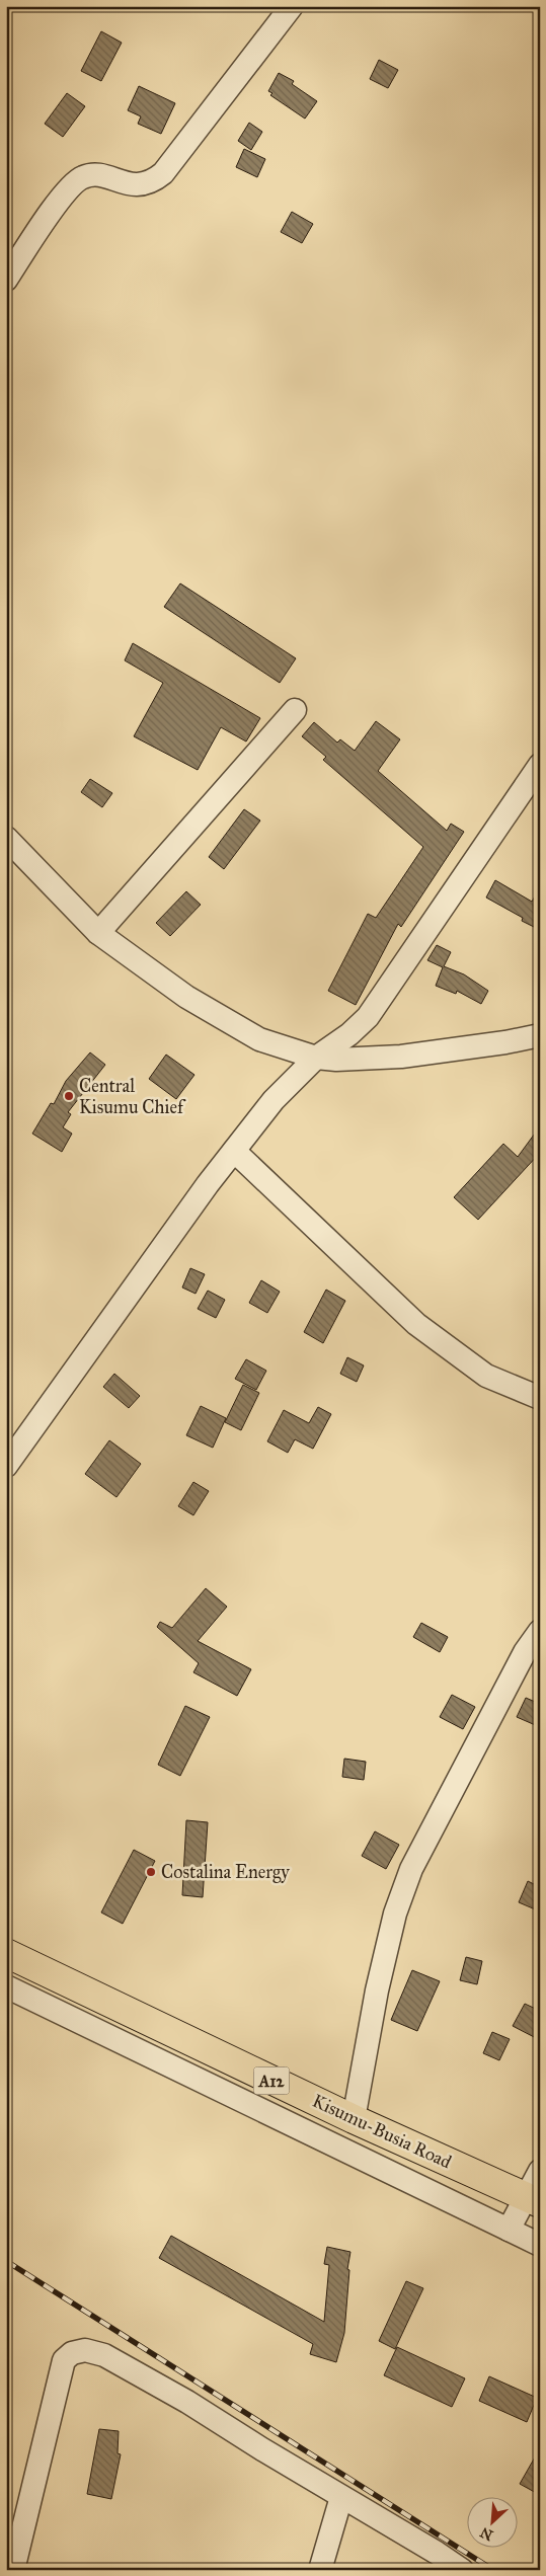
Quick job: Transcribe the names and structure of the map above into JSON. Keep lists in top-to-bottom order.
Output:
{
  "streets": {
    "highway": ["A12", "Kisumu-Busia Road"]
  },
  "places": ["Central Kisumu Chief", "Costalina Energy"],
  "north": "bottom left"
}
